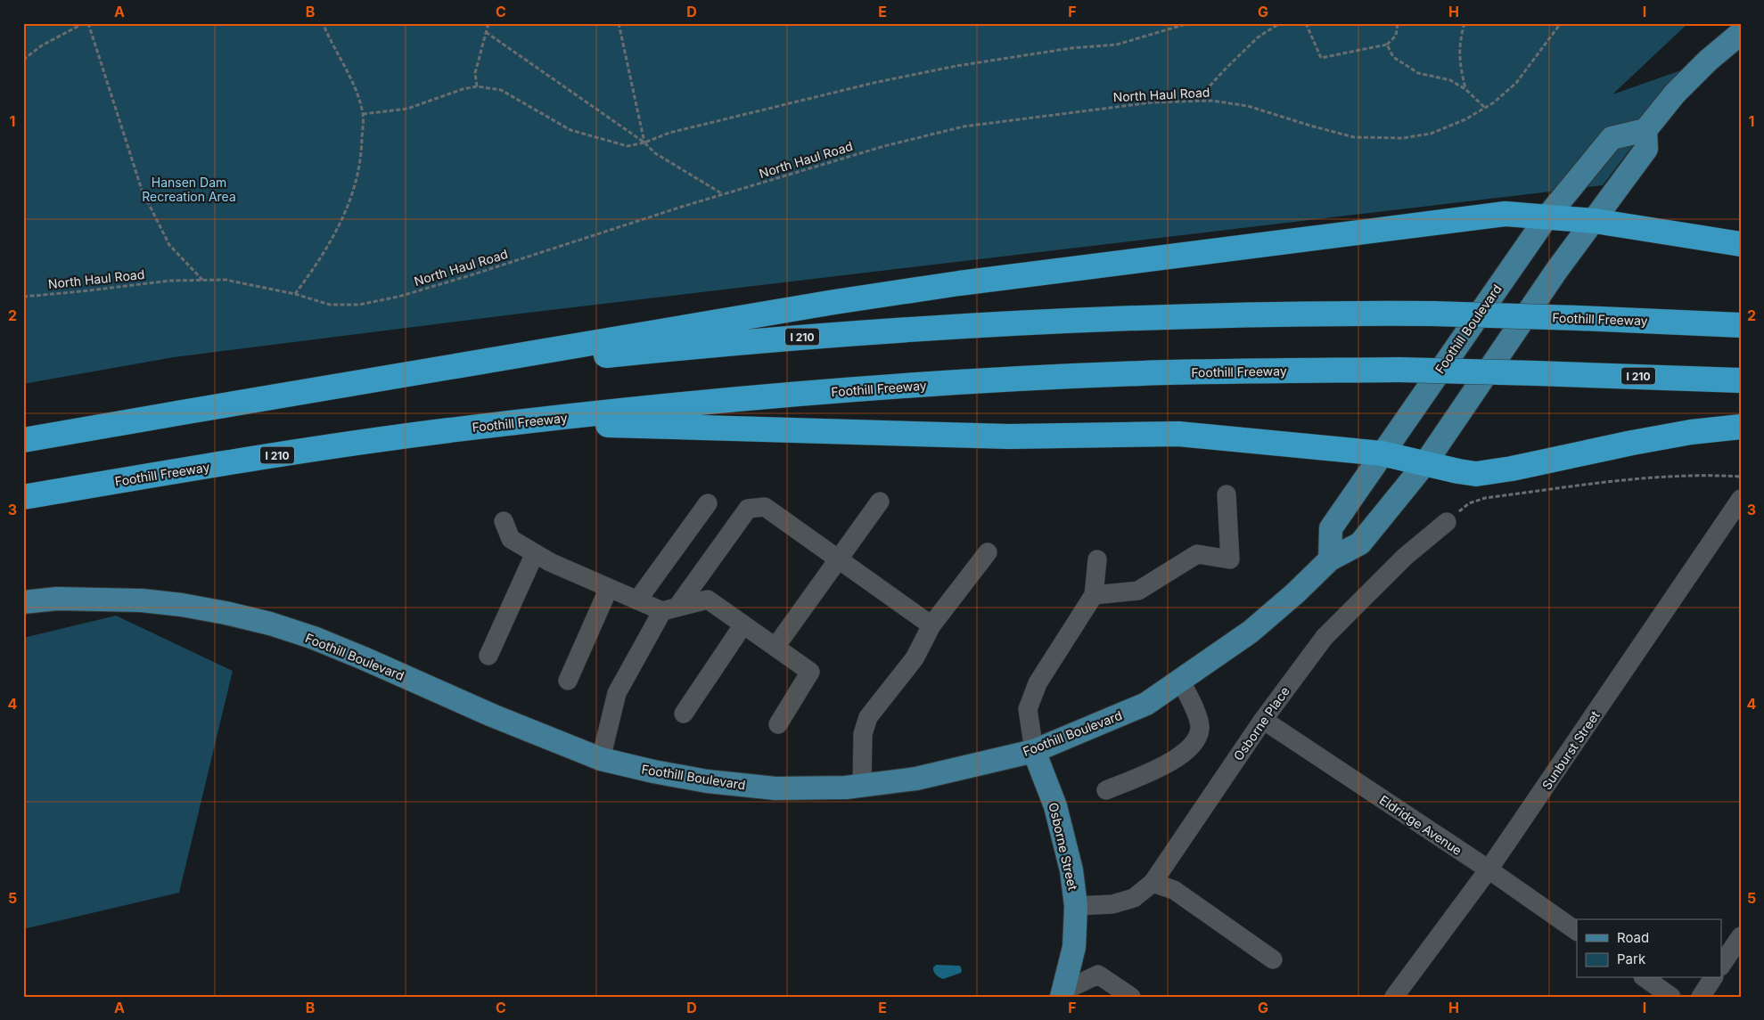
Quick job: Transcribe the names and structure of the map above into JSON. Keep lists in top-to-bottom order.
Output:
{
  "streets": {
    "highway": ["Foothill Freeway", "I 210"],
    "main road": ["Foothill Boulevard", "Osborne Street"],
    "street": ["Osborne Place", "Sunburst Street", "Eldridge Avenue"],
    "path": ["North Haul Road"]
  },
  "crossings": [
    ["Foothill Boulevard", "Osborne Street"],
    ["Osborne Place", "Eldridge Avenue"],
    ["Osborne Place", "Osborne Street"],
    ["Sunburst Street", "Eldridge Avenue"]
  ],
  "parks": ["Hansen Dam Recreation Area"],
  "legend": ["Road", "Park"],
  "grid": {
    "columns": [
      "A",
      "B",
      "C",
      "D",
      "E",
      "F",
      "G",
      "H",
      "I"
    ],
    "rows": [
      "1",
      "2",
      "3",
      "4",
      "5"
    ]
  }
}
